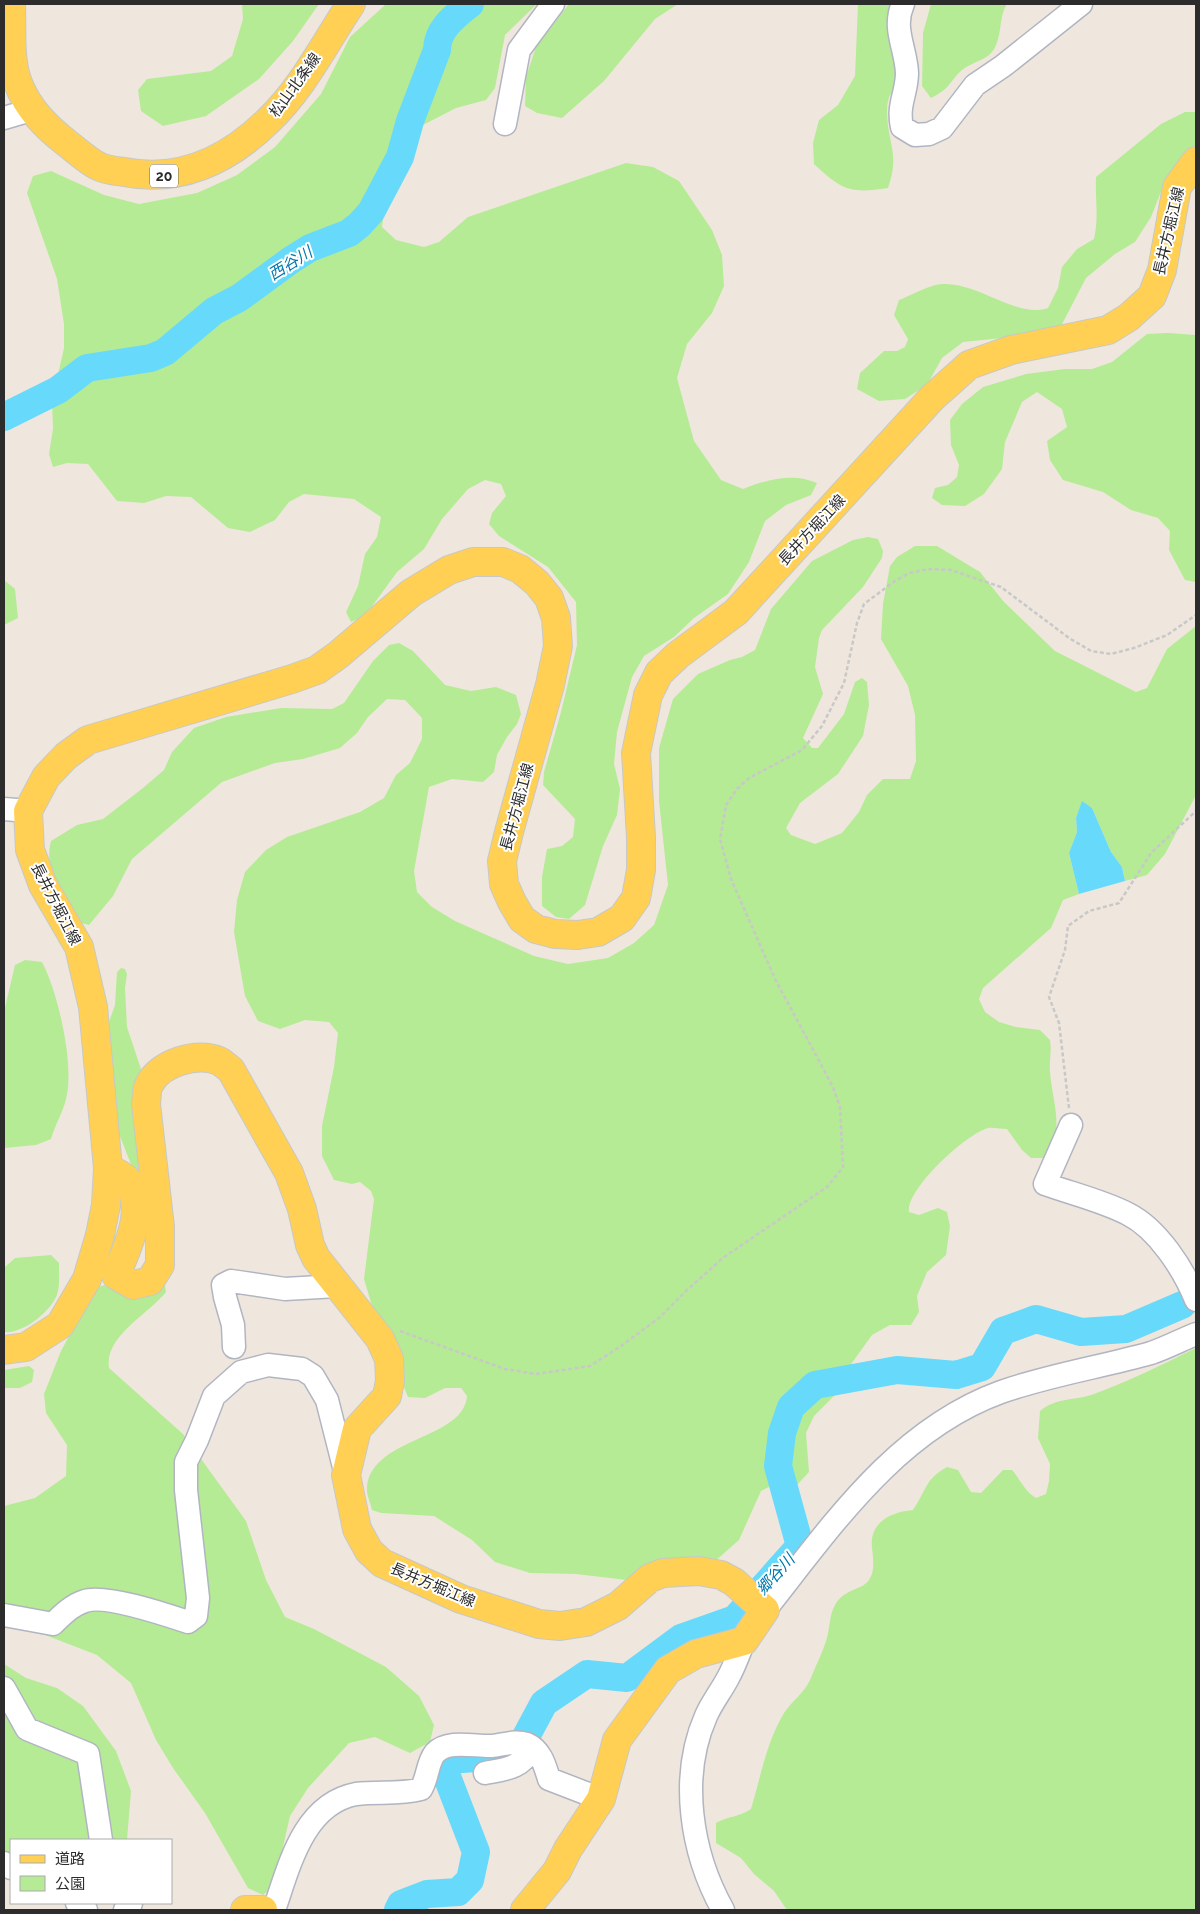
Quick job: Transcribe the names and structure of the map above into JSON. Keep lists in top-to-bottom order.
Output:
{
  "streets": {
    "main road": ["松山北条線", "20", "長井方堀江線"]
  },
  "water": ["西谷川", "郷谷川"],
  "legend": ["道路", "公園"]
}
